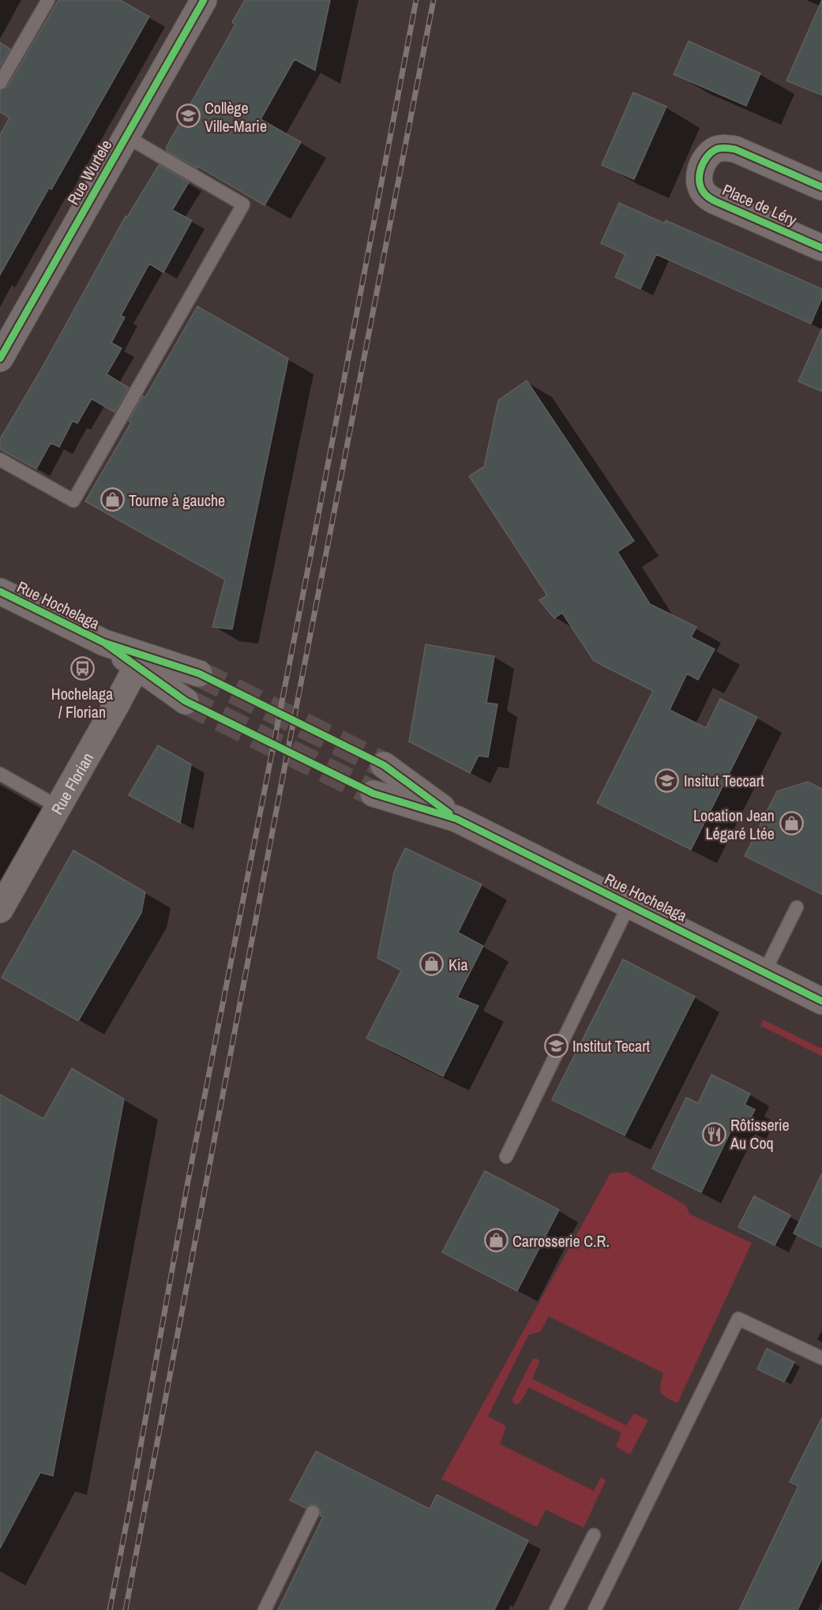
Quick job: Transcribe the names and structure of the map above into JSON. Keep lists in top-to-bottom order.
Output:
{
  "streets": {
    "street": [
      "Rue Wurtele",
      "Place de Léry",
      "Rue Hochelaga",
      "Rue Florian"
    ]
  },
  "crossings": [
    ["Rue Hochelaga", "Rue Florian"]
  ],
  "places": {
    "school or university": ["Collège Ville-Marie", "Insitut Teccart", "Institut Tecart"],
    "shop": [
      "Tourne à gauche",
      "Location Jean Légaré Ltée",
      "Kia",
      "Carrosserie C.R."
    ],
    "bus stop": ["Hochelaga / Florian"],
    "restaurant": ["Rôtisserie Au Coq"]
  }
}
